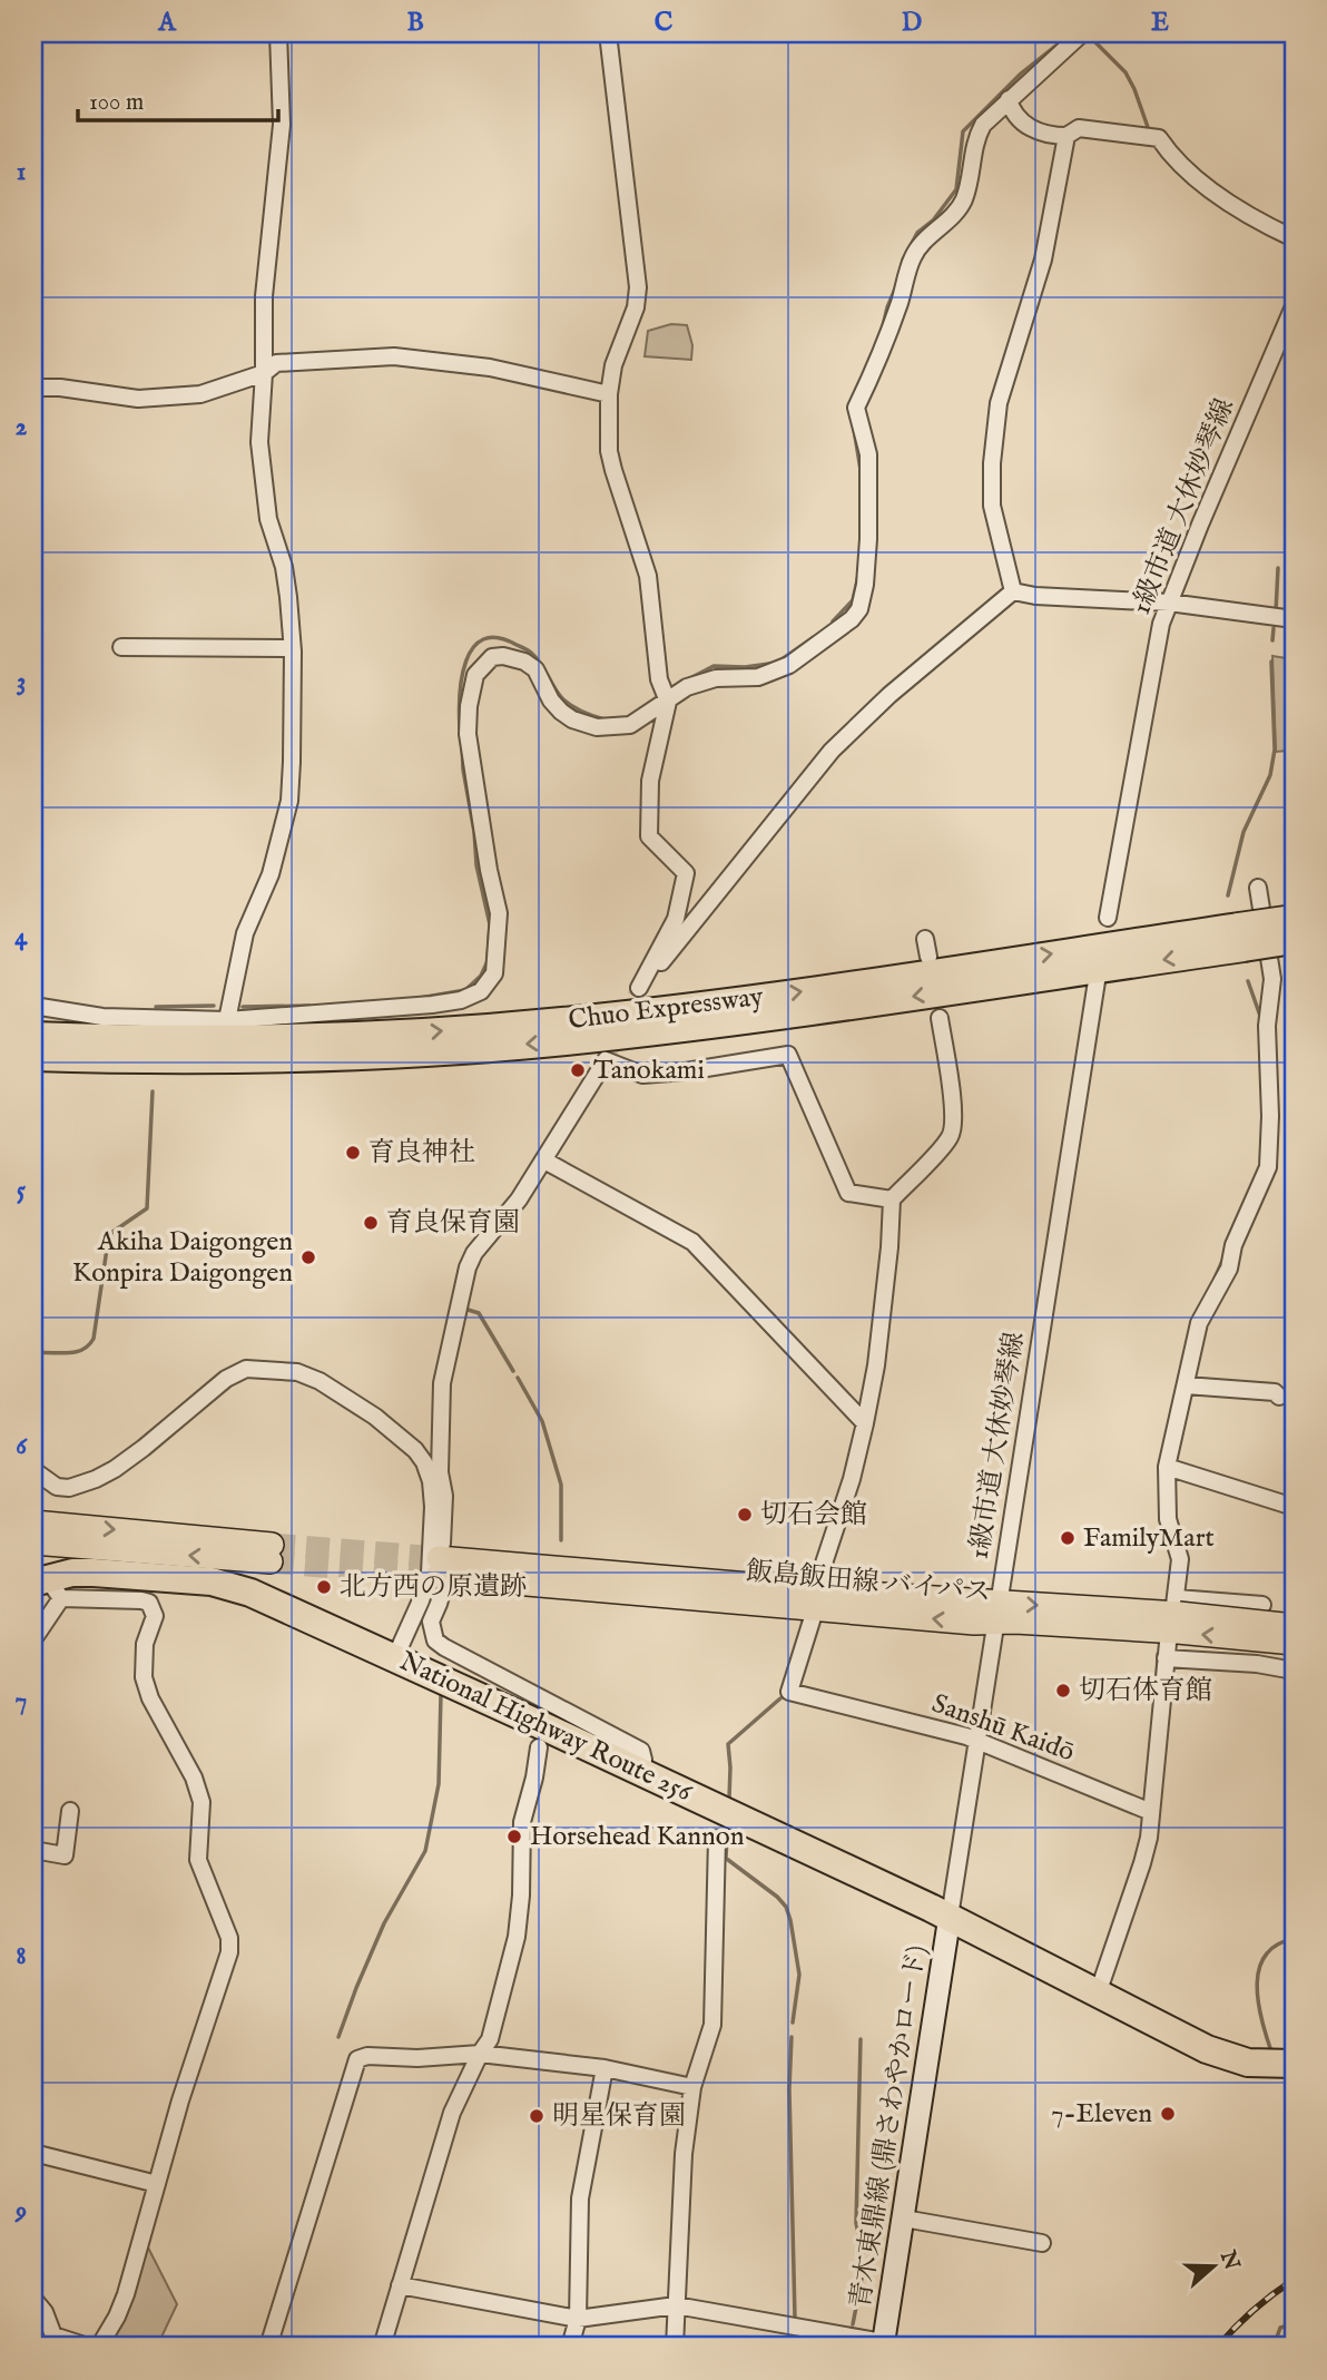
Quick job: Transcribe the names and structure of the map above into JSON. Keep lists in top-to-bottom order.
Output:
{
  "streets": {
    "highway": ["Chuo Expressway", "National Highway Route 256"],
    "main road": ["飯島飯田線 バイパス", "青木東鼎線 (鼎さわやかロード)"],
    "street": ["1級市道 大休妙琴線", "Sanshū Kaidō"]
  },
  "crossings": [
    ["1級市道 大休妙琴線", "飯島飯田線 バイパス"],
    ["1級市道 大休妙琴線", "National Highway Route 256"],
    ["1級市道 大休妙琴線", "Sanshū Kaidō"],
    ["1級市道 大休妙琴線", "青木東鼎線 (鼎さわやかロード)"],
    ["飯島飯田線 バイパス", "Sanshū Kaidō"],
    ["National Highway Route 256", "青木東鼎線 (鼎さわやかロード)"]
  ],
  "places": [
    "Tanokami",
    "育良神社",
    "育良保育園",
    "Akiha Daigongen Konpira Daigongen",
    "切石会館",
    "FamilyMart",
    "北方西の原遺跡",
    "切石体育館",
    "Horsehead Kannon",
    "7-Eleven",
    "明星保育園"
  ],
  "scale_bar": "100 m",
  "north": "right",
  "grid": {
    "columns": [
      "A",
      "B",
      "C",
      "D",
      "E"
    ],
    "rows": [
      "1",
      "2",
      "3",
      "4",
      "5",
      "6",
      "7",
      "8",
      "9"
    ]
  }
}
